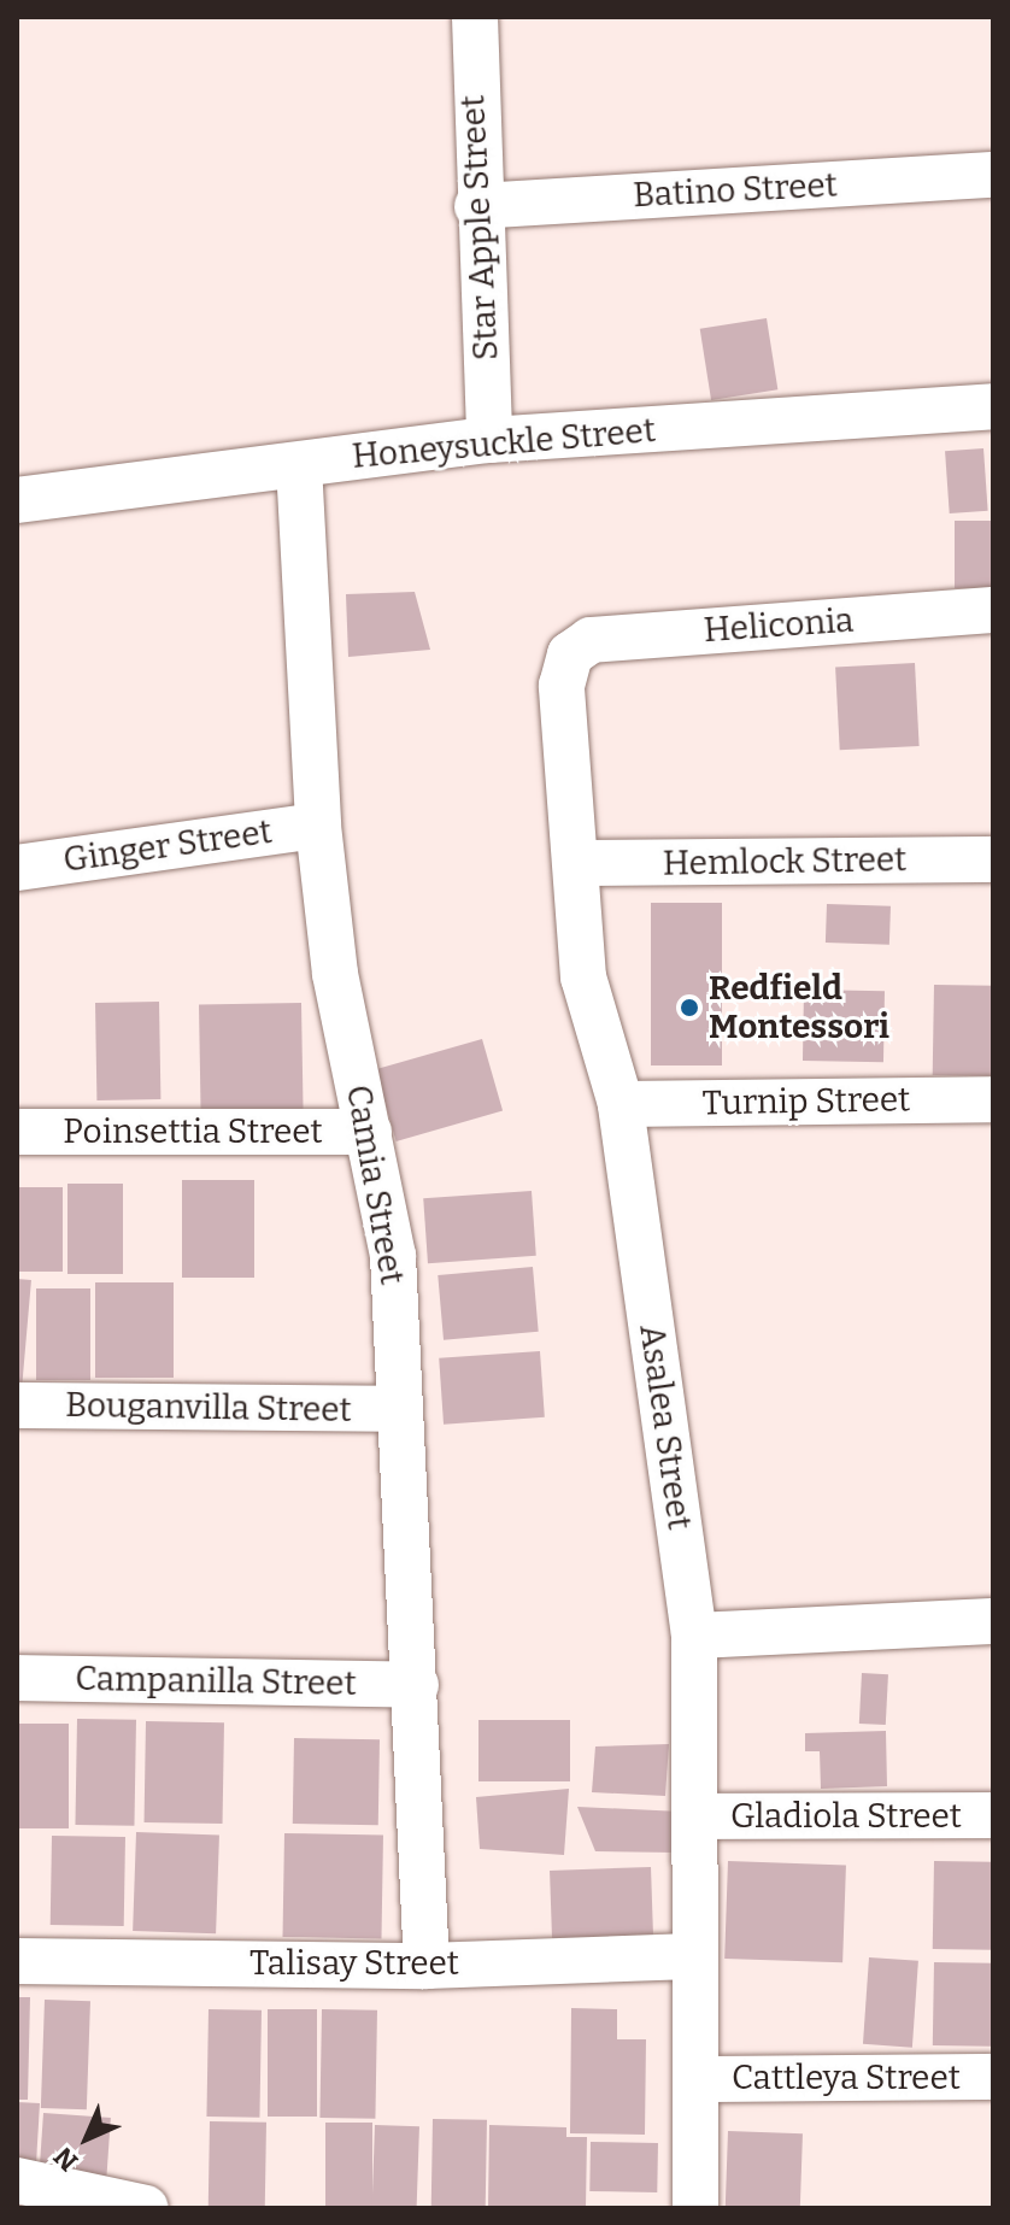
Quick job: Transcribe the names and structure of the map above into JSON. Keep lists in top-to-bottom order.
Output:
{
  "streets": {
    "street": [
      "Batino Street",
      "Star Apple Street",
      "Honeysuckle Street",
      "Heliconia",
      "Ginger Street",
      "Hemlock Street",
      "Turnip Street",
      "Poinsettia Street",
      "Camia Street",
      "Bouganvilla Street",
      "Asalea Street",
      "Campanilla Street",
      "Gladiola Street",
      "Talisay Street",
      "Cattleya Street"
    ]
  },
  "crossings": [
    ["Batino Street", "Star Apple Street"],
    ["Star Apple Street", "Honeysuckle Street"],
    ["Honeysuckle Street", "Camia Street"],
    ["Heliconia", "Asalea Street"],
    ["Ginger Street", "Camia Street"],
    ["Hemlock Street", "Asalea Street"],
    ["Turnip Street", "Asalea Street"],
    ["Poinsettia Street", "Camia Street"],
    ["Camia Street", "Bouganvilla Street"],
    ["Camia Street", "Campanilla Street"],
    ["Camia Street", "Talisay Street"],
    ["Asalea Street", "Gladiola Street"],
    ["Asalea Street", "Talisay Street"],
    ["Asalea Street", "Cattleya Street"]
  ],
  "places": ["Redfield Montessori"],
  "north": "bottom left"
}
